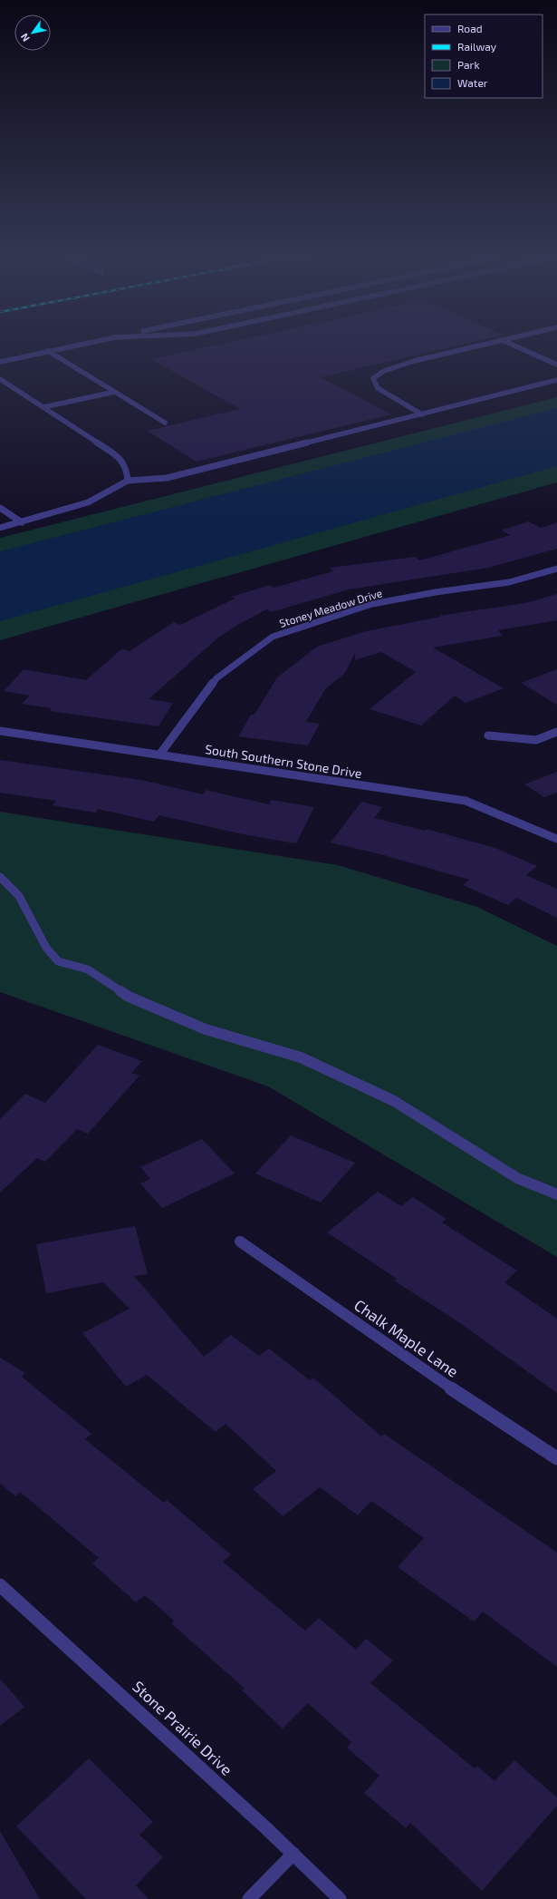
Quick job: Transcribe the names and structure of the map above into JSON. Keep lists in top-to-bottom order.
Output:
{
  "streets": {
    "street": [
      "Stoney Meadow Drive",
      "South Southern Stone Drive",
      "Chalk Maple Lane",
      "Stone Prairie Drive"
    ]
  },
  "crossings": [
    ["Stoney Meadow Drive", "South Southern Stone Drive"]
  ],
  "legend": [
    "Road",
    "Railway",
    "Park",
    "Water"
  ],
  "north": "bottom left"
}
